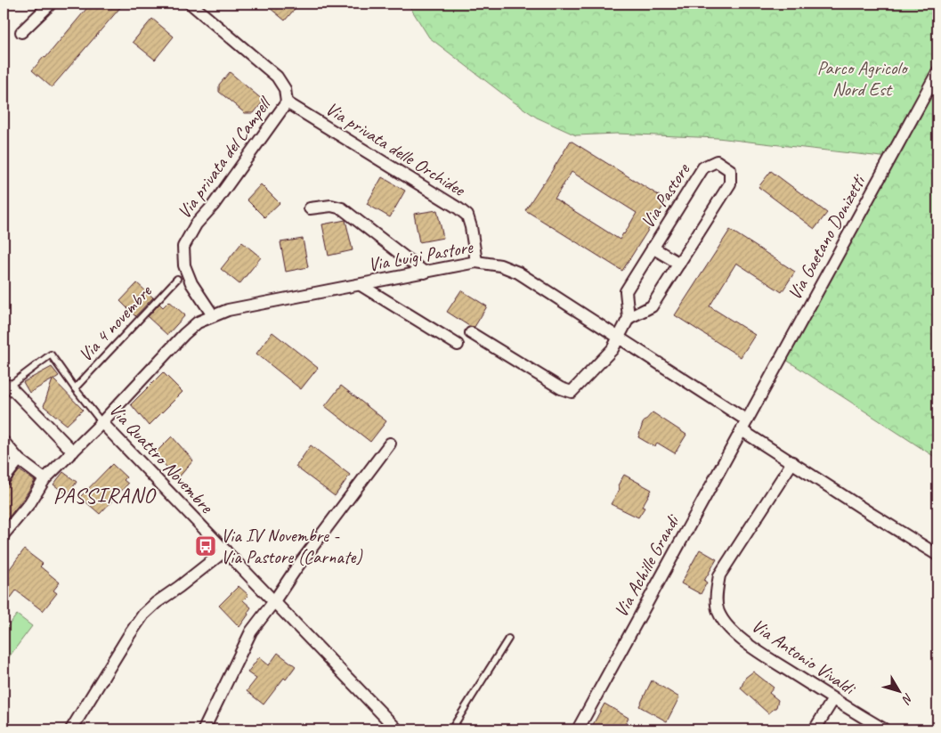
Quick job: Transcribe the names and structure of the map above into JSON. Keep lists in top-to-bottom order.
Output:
{
  "streets": {
    "street": [
      "Via privata delle Orchidee",
      "Via privata del Campell",
      "Via Pastore",
      "Via Gaetano Donizetti",
      "Via Luigi Pastore",
      "Via Quattro Novembre",
      "Via Achille Grandi",
      "Via Antonio Vivaldi"
    ],
    "lane": ["Via 4 novembre"]
  },
  "crossings": [
    ["Via privata delle Orchidee", "Via privata del Campell"],
    ["Via privata delle Orchidee", "Via Luigi Pastore"],
    ["Via privata del Campell", "Via Luigi Pastore"],
    ["Via Gaetano Donizetti", "Via Luigi Pastore"],
    ["Via Gaetano Donizetti", "Via Achille Grandi"],
    ["Via Luigi Pastore", "Via Quattro Novembre"],
    ["Via Luigi Pastore", "Via Achille Grandi"],
    ["Via 4 novembre", "Via Quattro Novembre"]
  ],
  "districts": ["PASSIRANO"],
  "parks": ["Parco Agricolo Nord Est"],
  "places": {
    "bus stop": ["Via IV Novembre - Via Pastore (Carnate)"]
  },
  "north": "bottom right"
}
